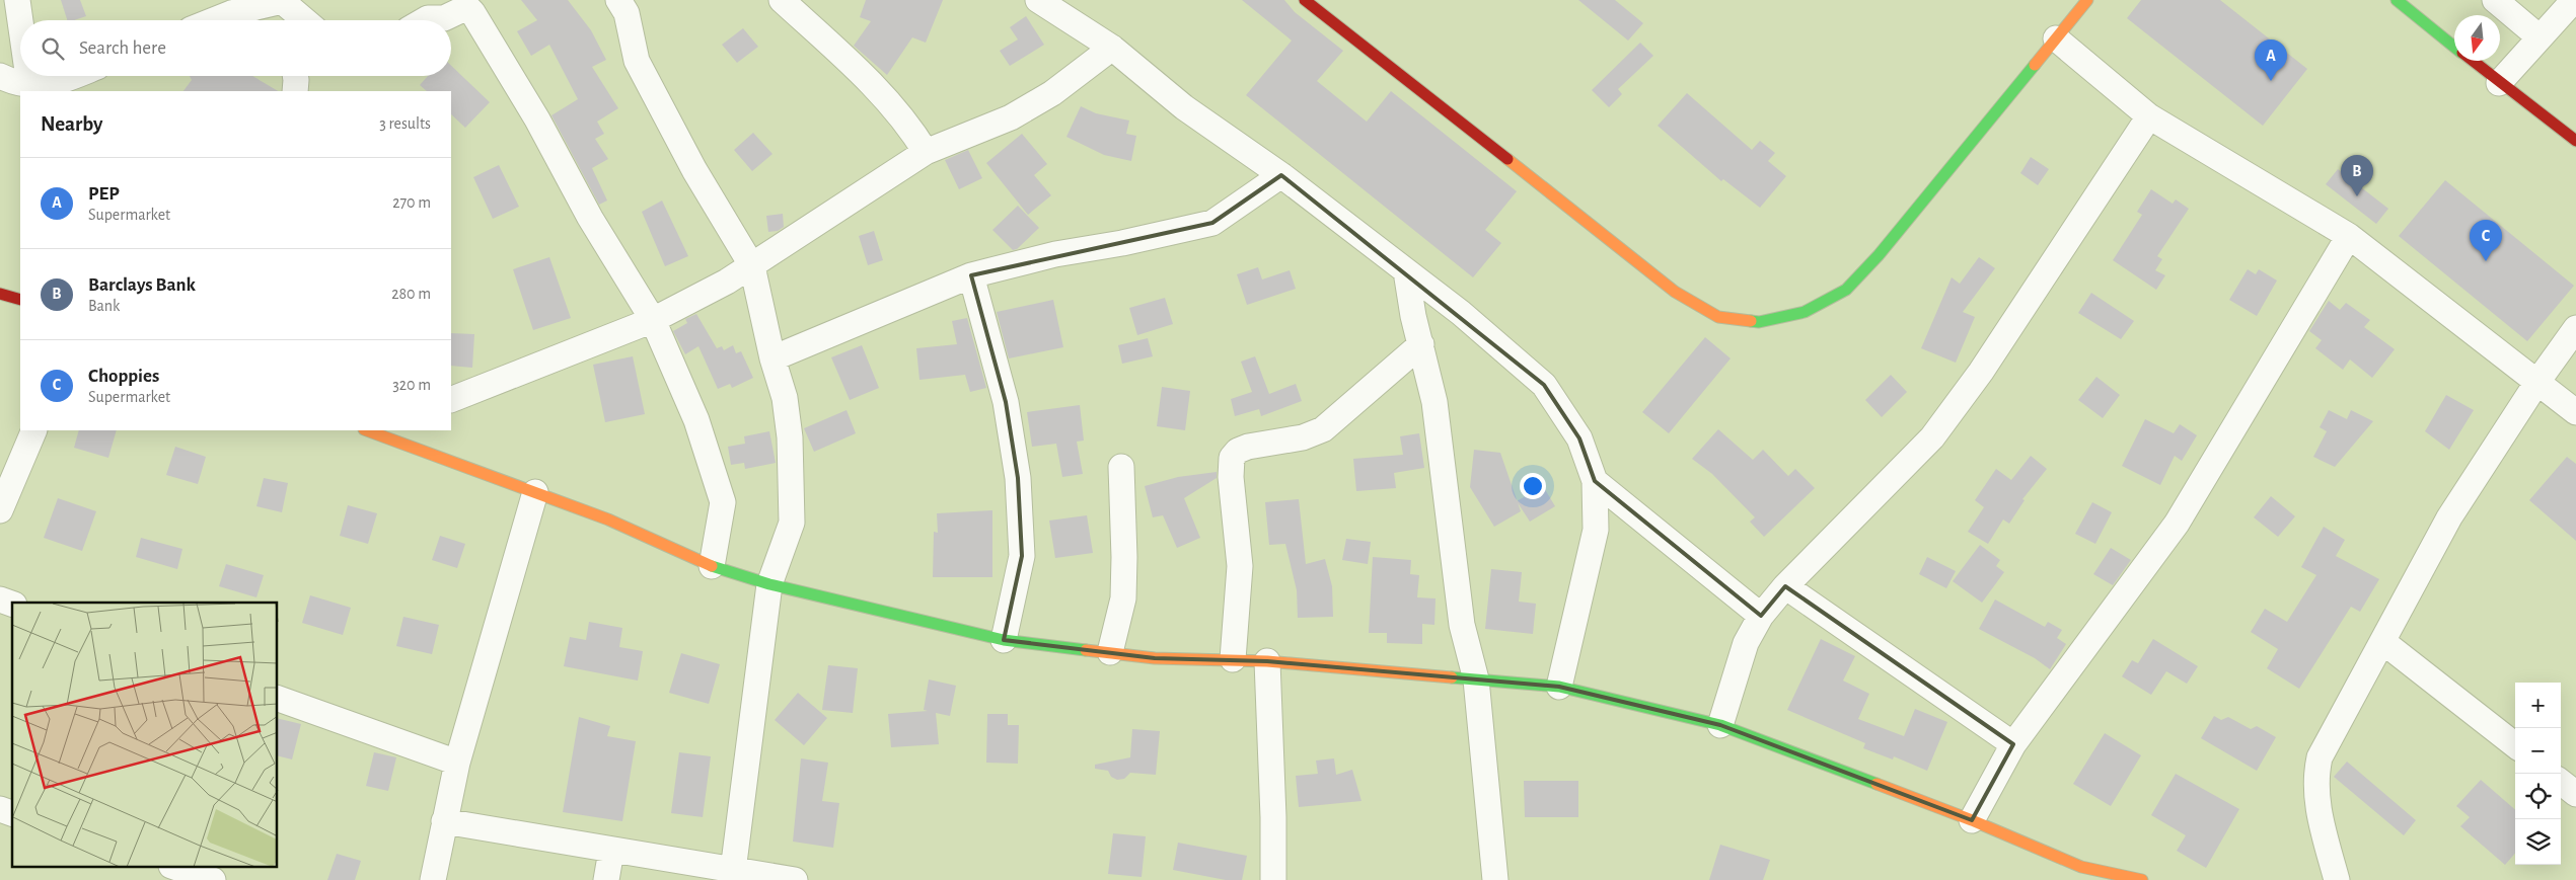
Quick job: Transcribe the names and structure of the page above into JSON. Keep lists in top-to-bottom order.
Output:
{
  "north": "bottom",
  "page": {
    "search": "Search here",
    "pins": ["A", "B", "C"],
    "heading": ["Nearby", "3 results"],
    "list": [
      {
        "mark": "A",
        "name": "PEP",
        "note": "Supermarket",
        "value": "270 m"
      },
      {
        "mark": "B",
        "name": "Barclays Bank",
        "note": "Bank",
        "value": "280 m"
      },
      {
        "mark": "C",
        "name": "Choppies",
        "note": "Supermarket",
        "value": "320 m"
      }
    ],
    "map_buttons": ["+", "−"]
  }
}
